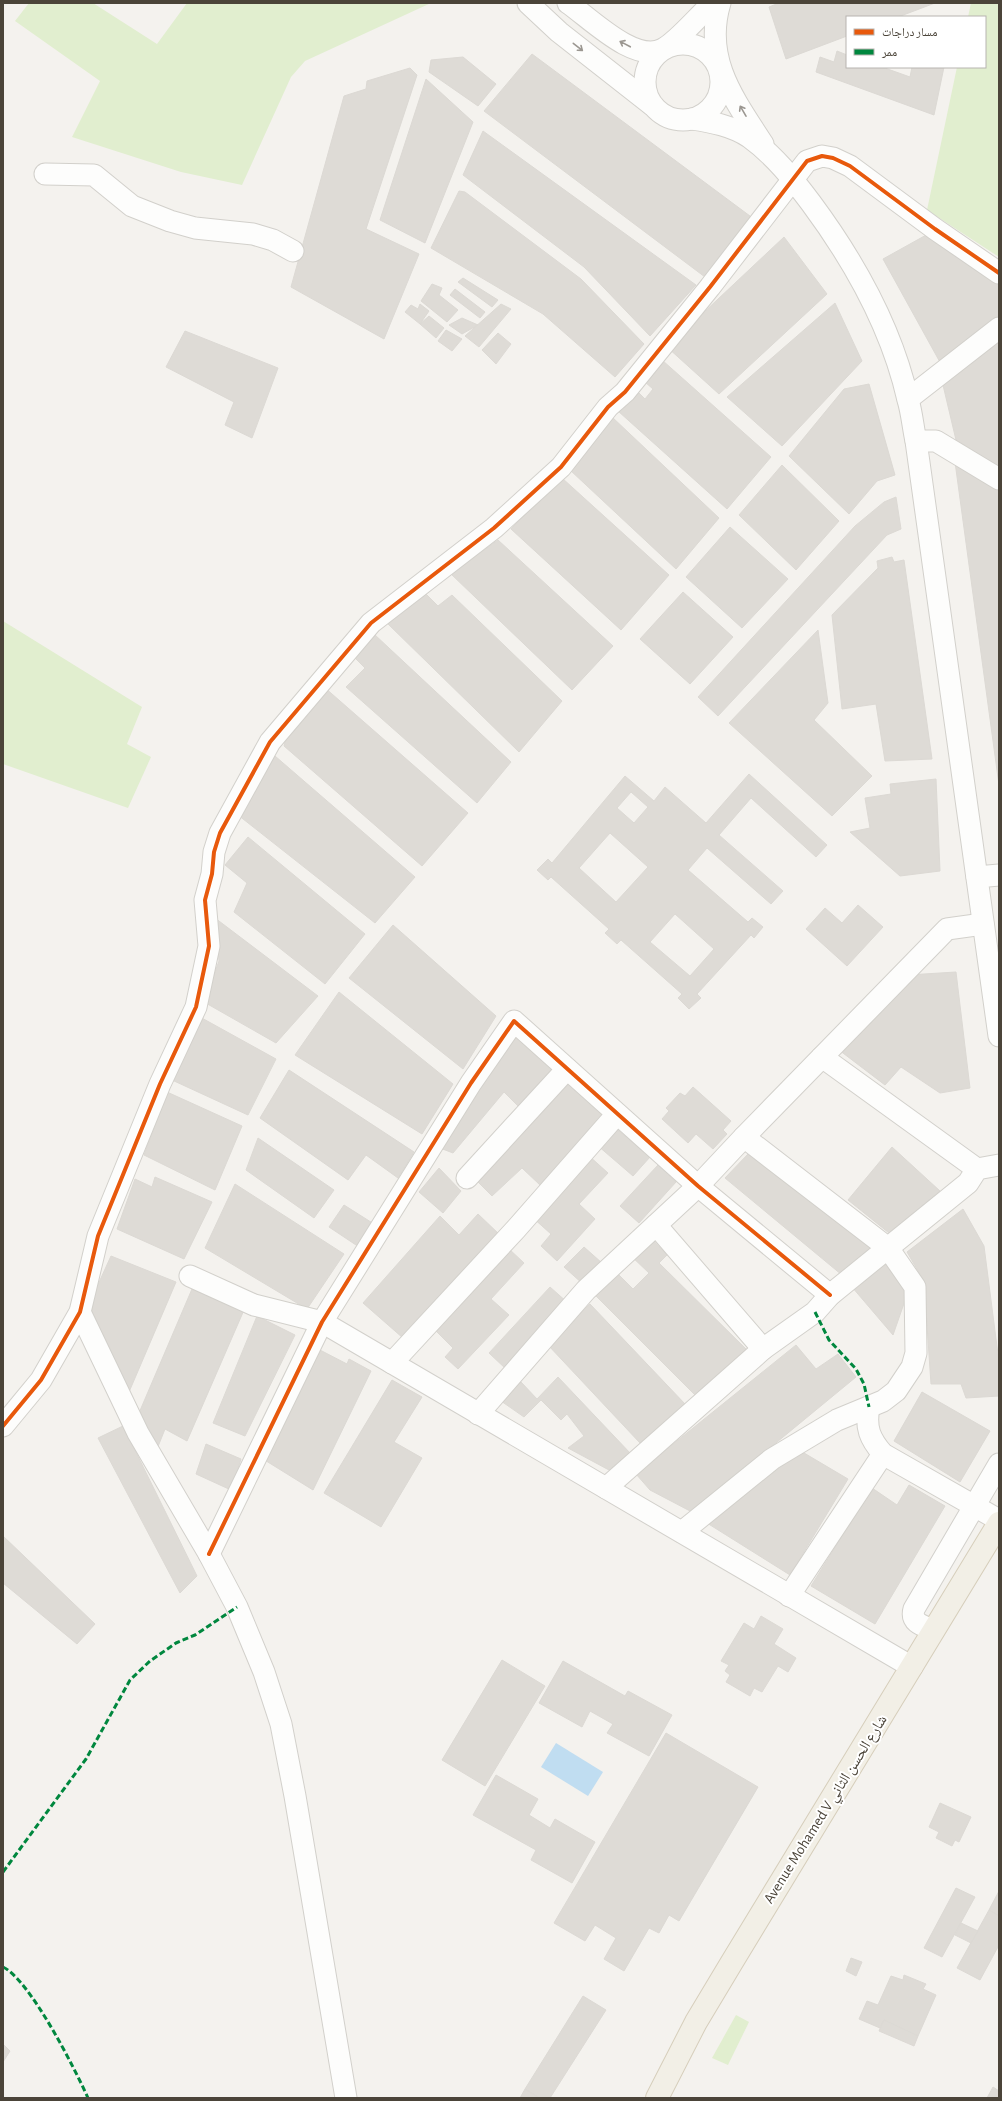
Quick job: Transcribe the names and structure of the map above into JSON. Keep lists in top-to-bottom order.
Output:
{
  "streets": {
    "main road": ["Avenue Mohamed V شارع الحسن الثاني"]
  },
  "legend": ["مسار دراجات", "ممر"]
}
